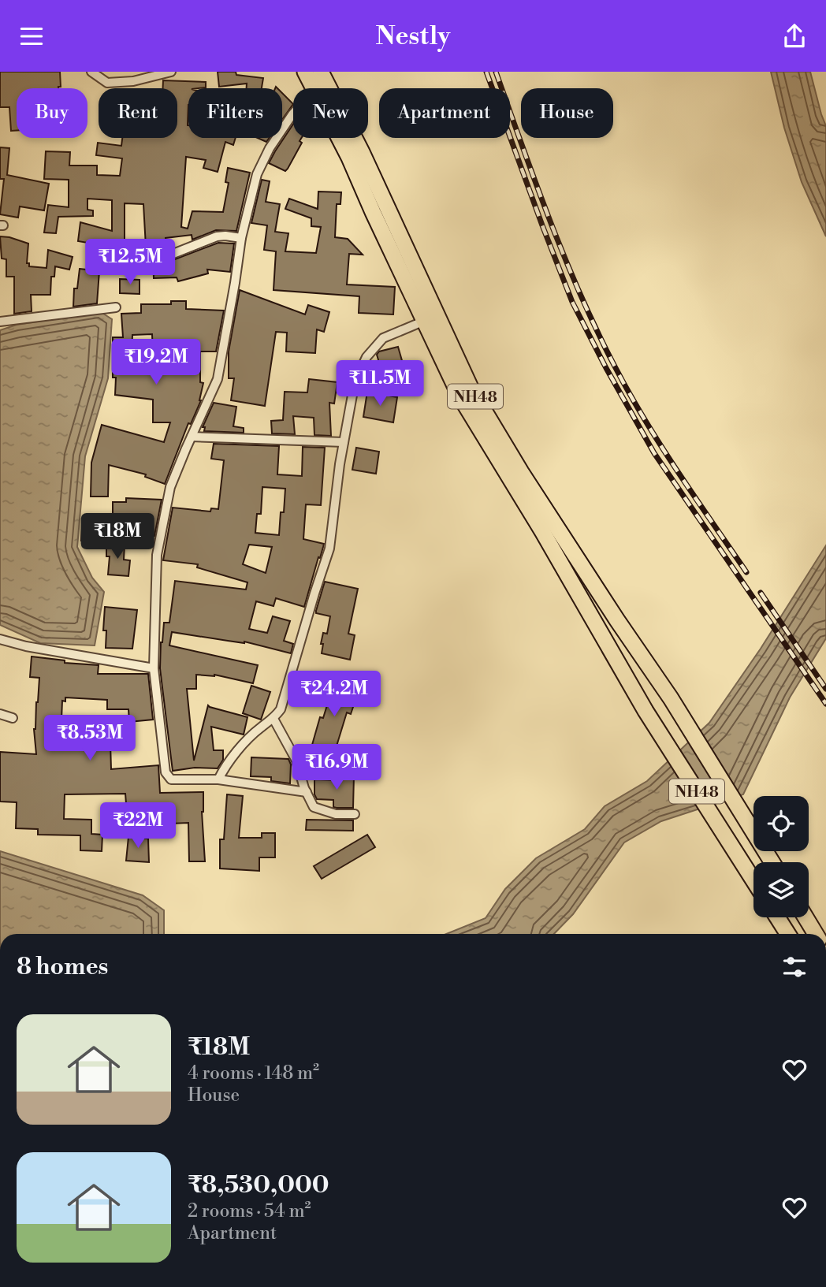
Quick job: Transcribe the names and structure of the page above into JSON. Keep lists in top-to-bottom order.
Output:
{
  "streets": {
    "highway": ["NH48"]
  },
  "page": {
    "header": "Nestly",
    "chip": [
      "Buy",
      "Rent",
      "Filters",
      "New",
      "Apartment",
      "House"
    ],
    "price": [
      "₹12.5M",
      "₹19.2M",
      "₹11.5M",
      "₹18M",
      "₹24.2M",
      "₹8.53M",
      "₹16.9M",
      "₹22M"
    ],
    "heading": "8 homes",
    "list": [
      {
        "name": "₹18M",
        "note": "4 rooms · 148 m² · House"
      },
      {
        "name": "₹8,530,000",
        "note": "2 rooms · 54 m² · Apartment"
      }
    ]
  }
}
